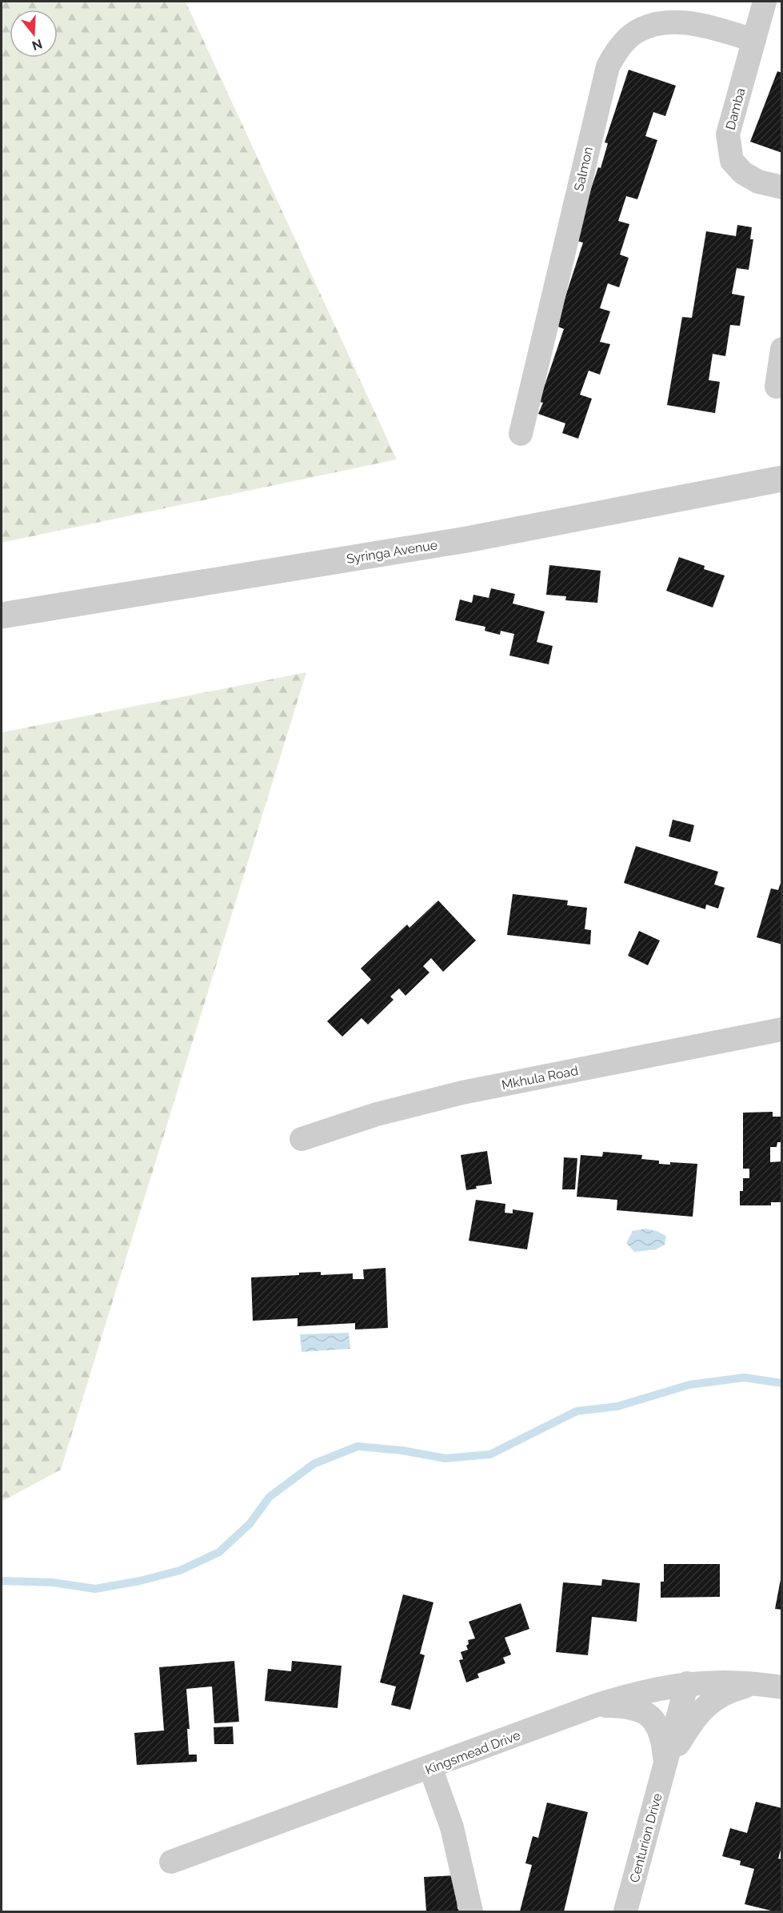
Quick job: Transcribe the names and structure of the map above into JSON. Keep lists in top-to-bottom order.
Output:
{
  "streets": {
    "street": [
      "Damba",
      "Salmon",
      "Syringa Avenue",
      "Mkhula Road",
      "Kingsmead Drive",
      "Centurion Drive"
    ]
  },
  "crossings": [
    ["Damba", "Salmon"],
    ["Kingsmead Drive", "Centurion Drive"]
  ],
  "north": "bottom"
}
